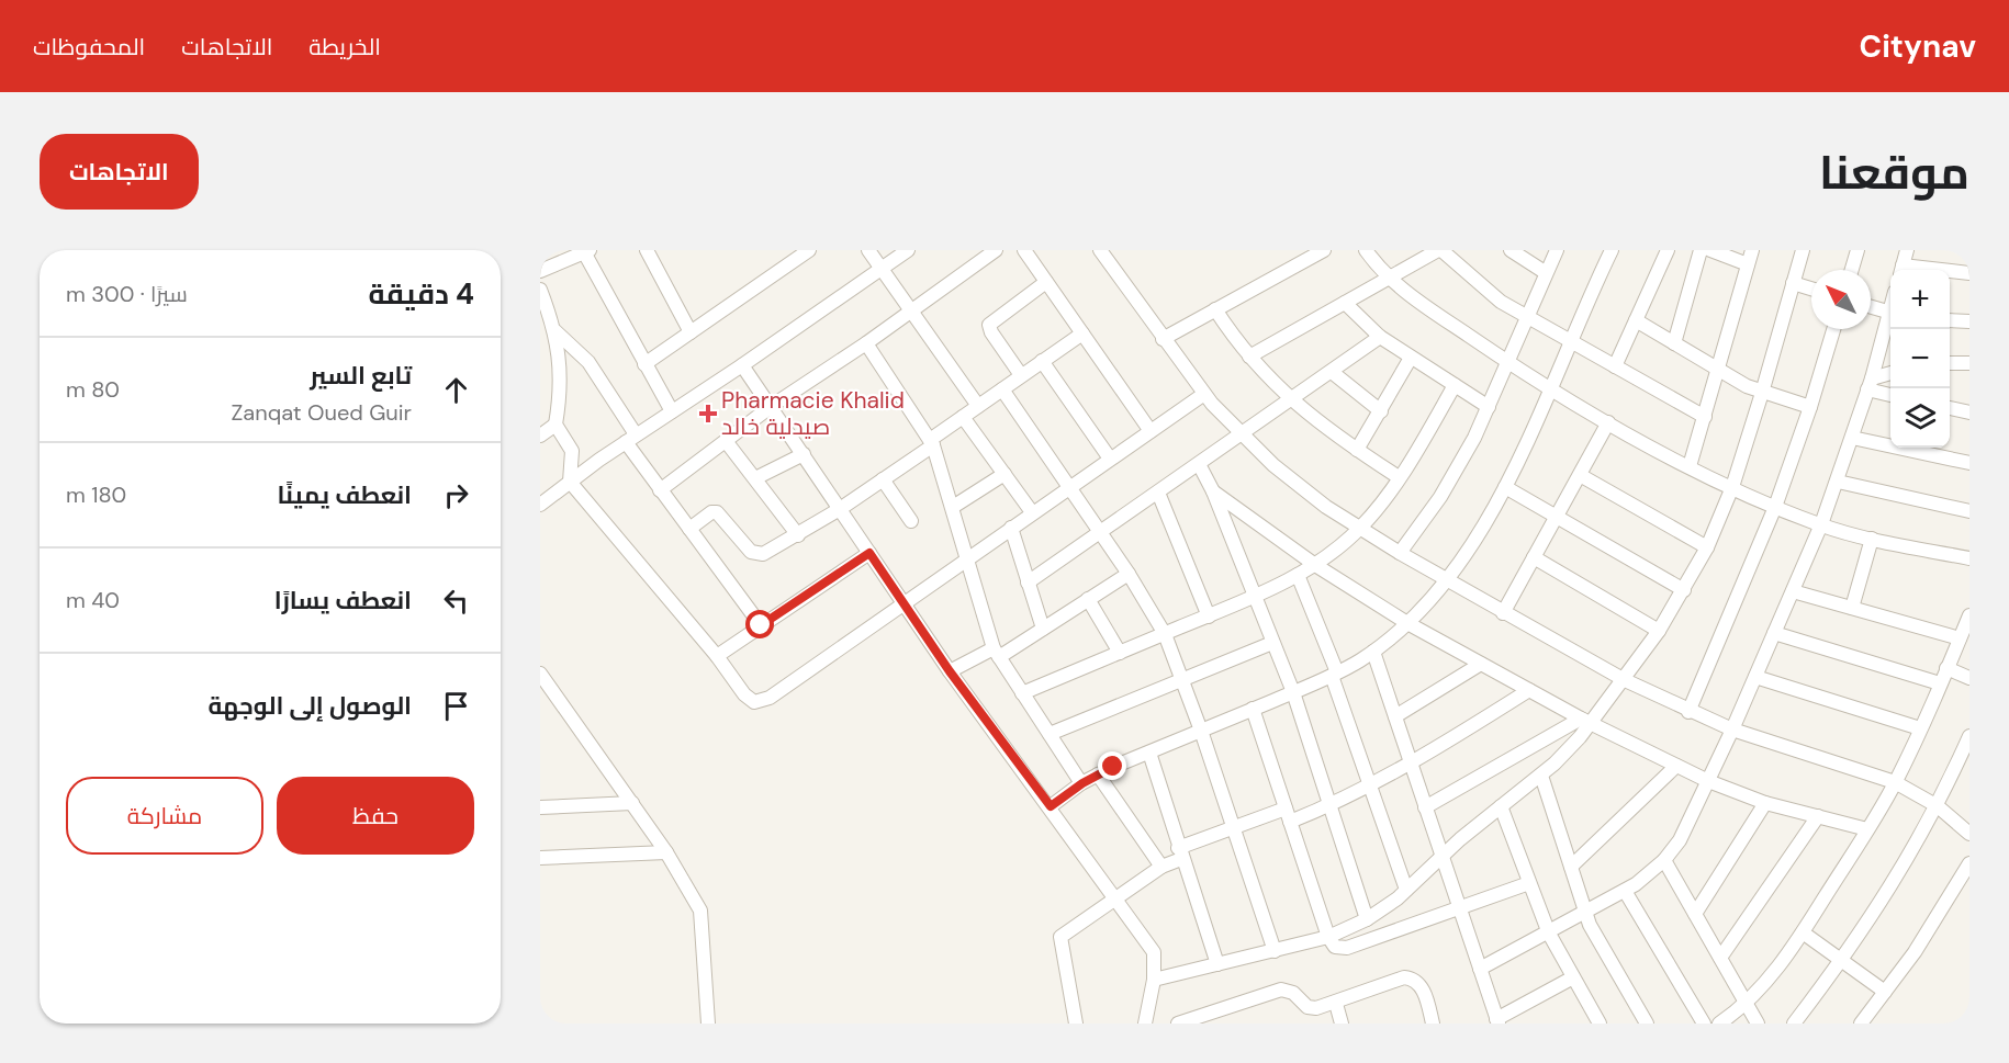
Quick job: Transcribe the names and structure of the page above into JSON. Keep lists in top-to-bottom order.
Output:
{
  "places": {
    "health": ["Pharmacie Khalid صيدلية خالد"]
  },
  "north": "top left",
  "page": {
    "header": "Citynav",
    "nav": ["الخريطة", "الاتجاهات", "المحفوظات"],
    "title": "موقعنا",
    "buttons": [
      "الاتجاهات",
      ["حفظ", "مشاركة"]
    ],
    "heading": ["4 دقيقة", "سيرًا · 300 m"],
    "map_buttons": ["+", "−"],
    "list": [
      ["تابع السير", "Zanqat Oued Guir", "80 m"],
      ["انعطف يمينًا", "180 m"],
      ["انعطف يسارًا", "40 m"],
      "الوصول إلى الوجهة"
    ]
  }
}
